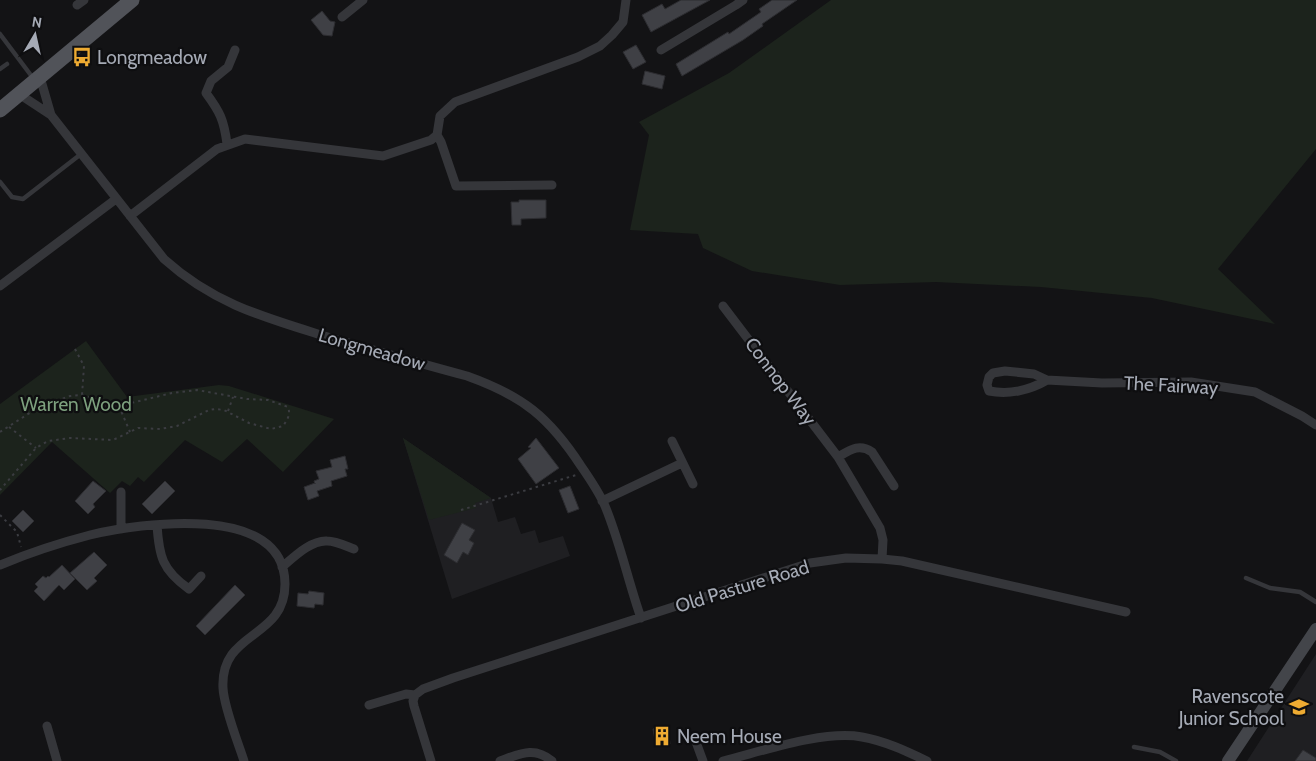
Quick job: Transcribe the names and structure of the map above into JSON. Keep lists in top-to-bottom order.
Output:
{
  "streets": {
    "street": [
      "Longmeadow",
      "Connop Way",
      "The Fairway",
      "Old Pasture Road"
    ]
  },
  "crossings": [
    ["Longmeadow", "Old Pasture Road"],
    ["Connop Way", "Old Pasture Road"]
  ],
  "parks": ["Warren Wood"],
  "places": {
    "bus stop": ["Longmeadow"],
    "school or university": ["Ravenscote Junior School"],
    "building": ["Neem House"]
  },
  "north": "top"
}
